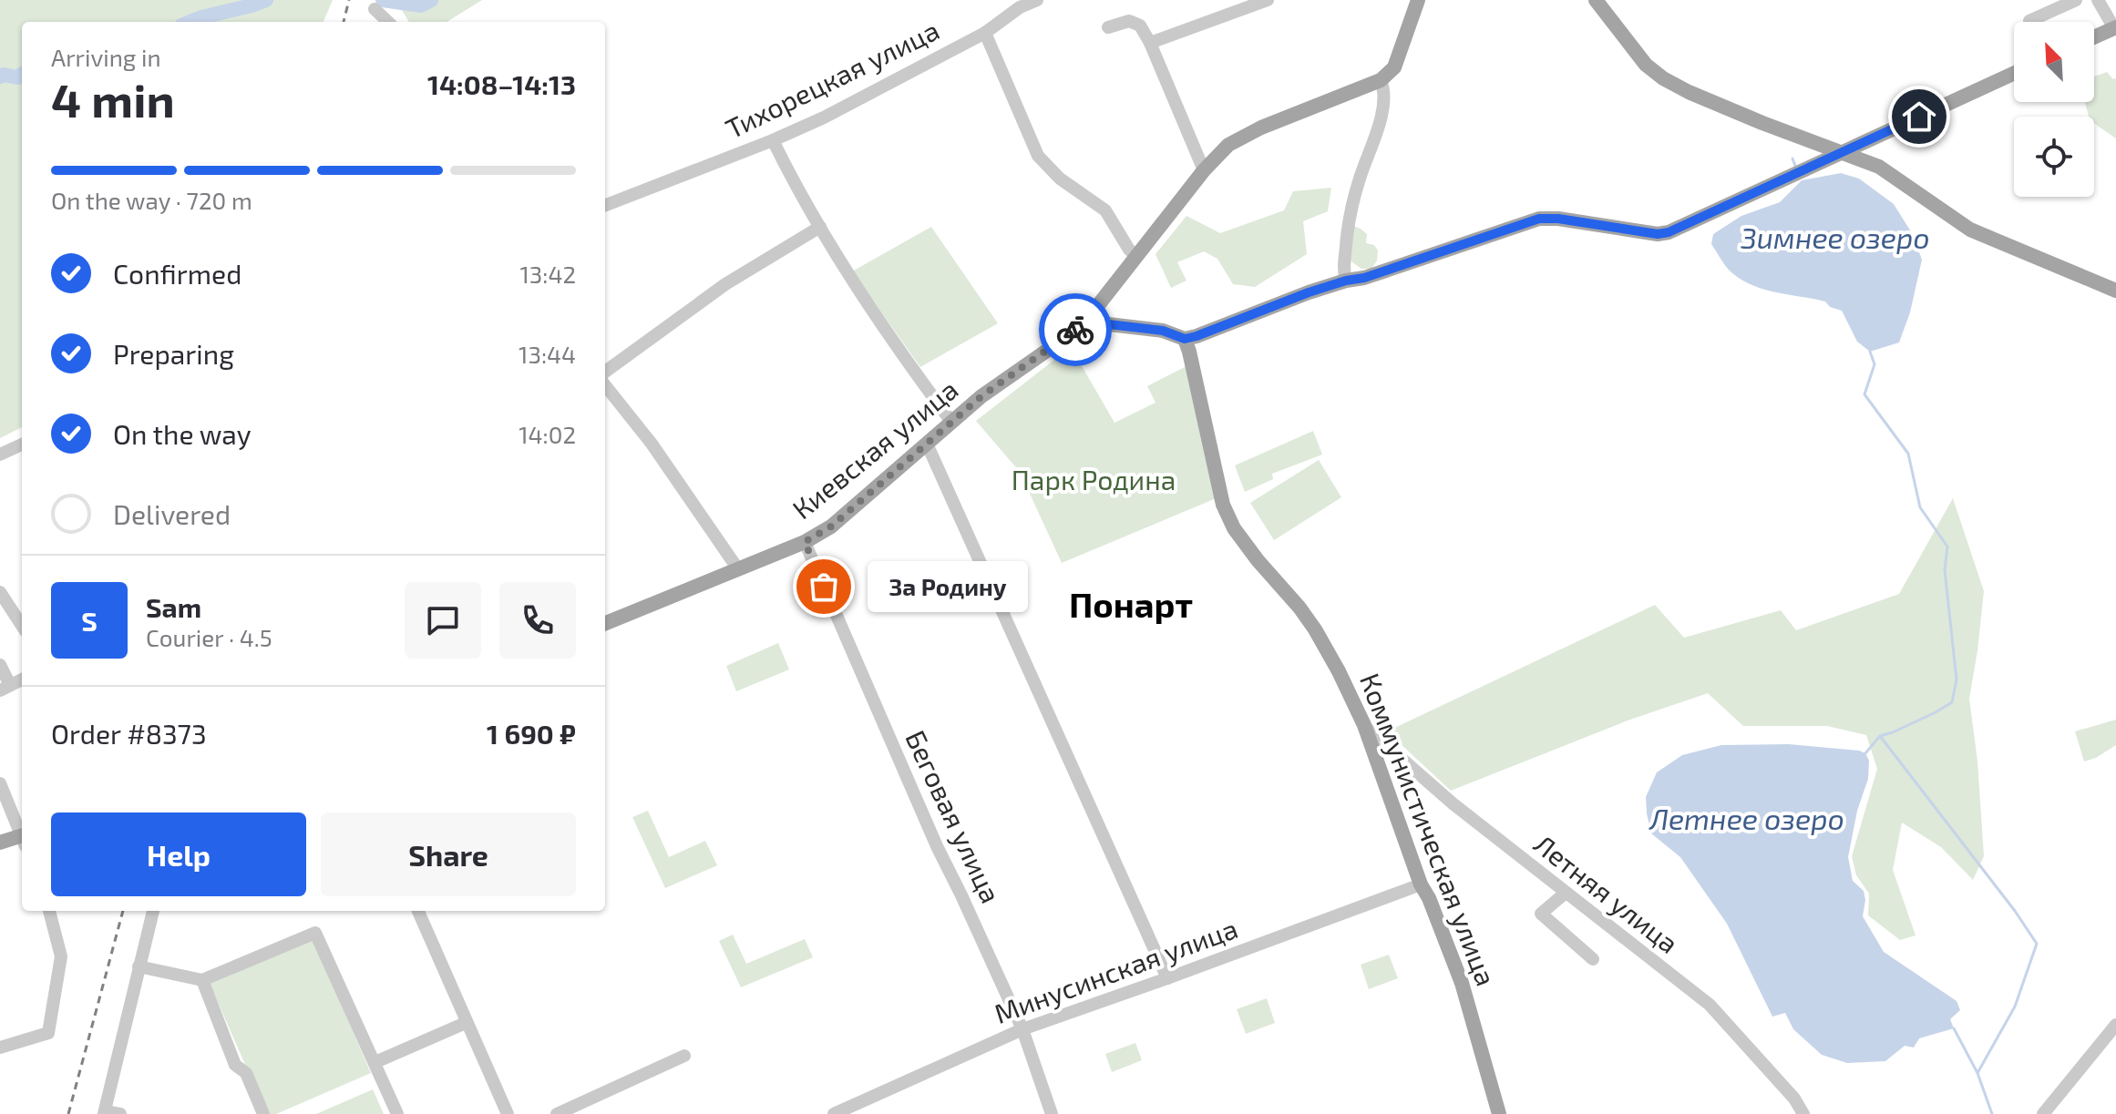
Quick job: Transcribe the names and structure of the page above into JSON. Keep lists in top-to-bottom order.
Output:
{
  "streets": {
    "main road": ["Киевская улица", "Коммунистическая улица"],
    "street": [
      "Тихорецкая улица",
      "Беговая улица",
      "Летняя улица",
      "Минусинская улица"
    ]
  },
  "crossings": [
    ["Киевская улица", "Беговая улица"],
    ["Беговая улица", "Минусинская улица"],
    ["Коммунистическая улица", "Летняя улица"],
    ["Коммунистическая улица", "Минусинская улица"]
  ],
  "districts": ["Понарт"],
  "water": ["Зимнее озеро", "Летнее озеро"],
  "parks": ["Парк Родина"],
  "places": ["За Родину"],
  "north": "top left",
  "page": {
    "heading": ["4 min", "Arriving in", "14:08–14:13"],
    "panel": [
      "Sam",
      "Courier · 4.5",
      "Order #8373",
      "1 690 ₽"
    ],
    "bar": "On the way · 720 m",
    "list": [
      ["Confirmed", "13:42"],
      ["Preparing", "13:44"],
      ["On the way", "14:02"],
      "Delivered"
    ],
    "bubble": "За Родину",
    "round": "S",
    "buttons": ["Help", "Share"]
  }
}
